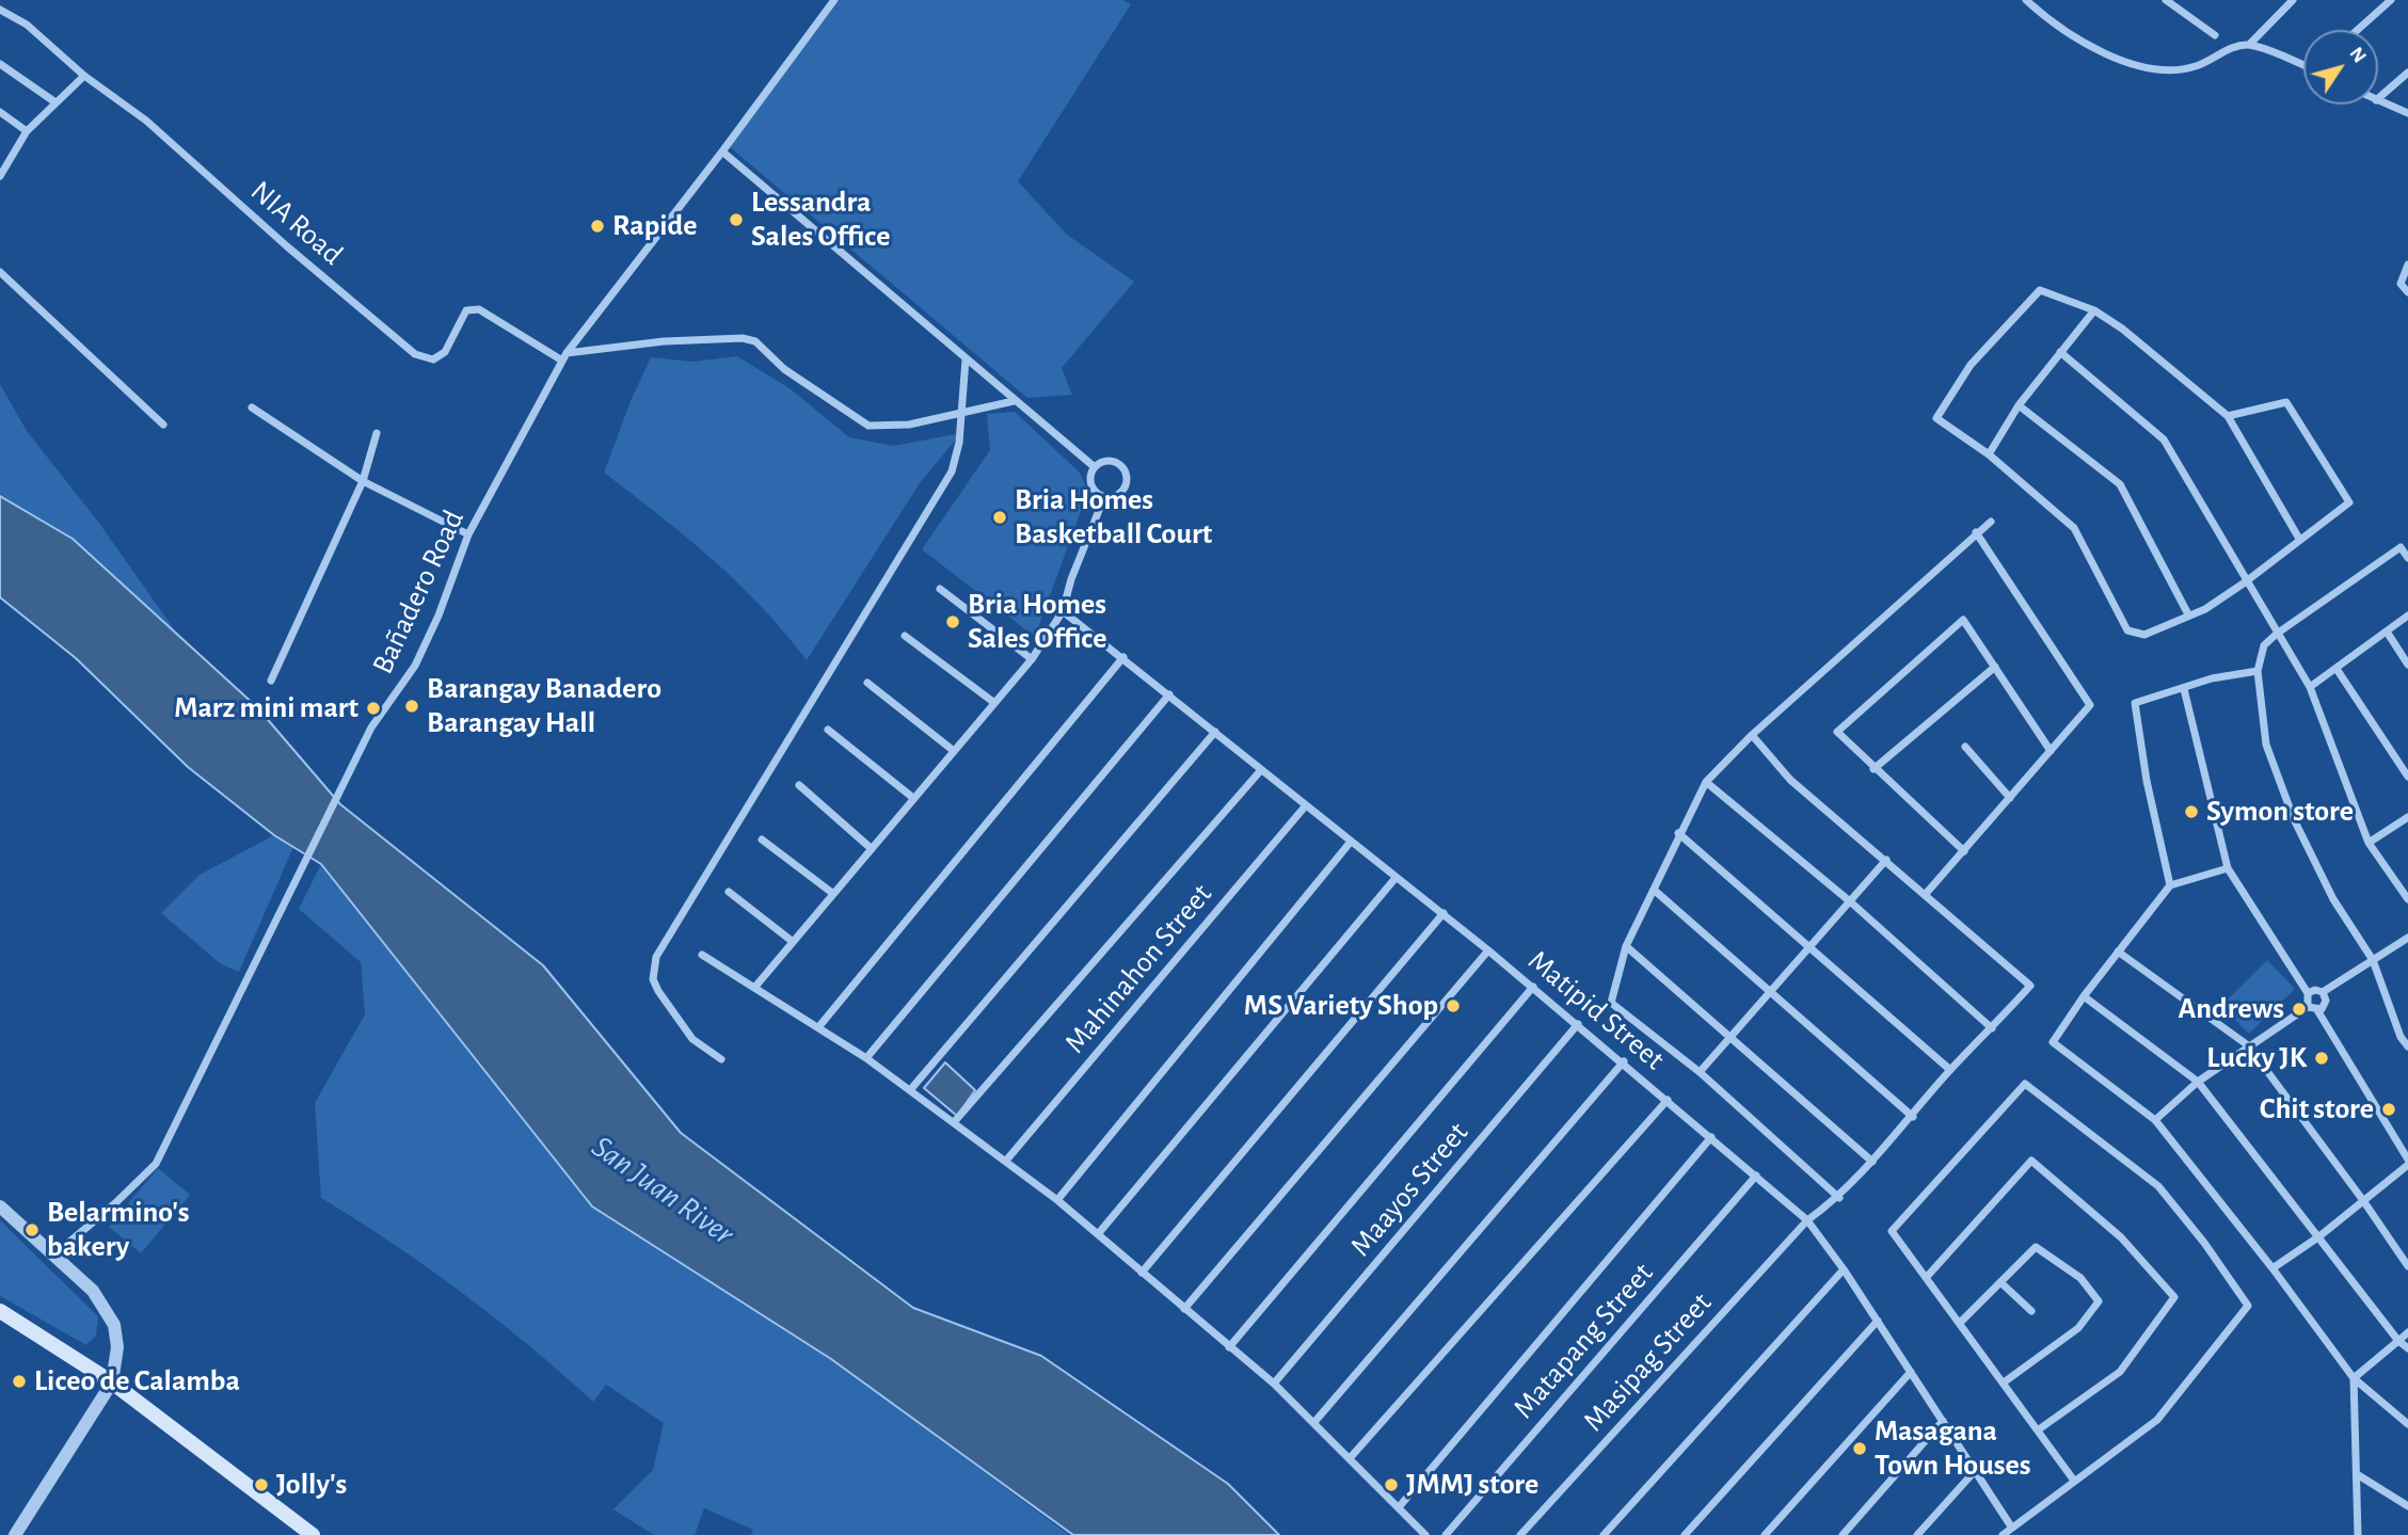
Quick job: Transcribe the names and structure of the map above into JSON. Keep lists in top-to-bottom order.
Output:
{
  "streets": {
    "street": [
      "NIA Road",
      "Bañadero Road",
      "Mahinahon Street",
      "Matipid Street",
      "Maayos Street",
      "Matapang Street",
      "Masipag Street"
    ]
  },
  "crossings": [
    ["NIA Road", "Bañadero Road"],
    ["Mahinahon Street", "Matipid Street"],
    ["Matipid Street", "Maayos Street"],
    ["Matipid Street", "Matapang Street"],
    ["Matipid Street", "Masipag Street"]
  ],
  "water": ["San Juan River"],
  "places": [
    "Lessandra Sales Office",
    "Rapide",
    "Bria Homes Basketball Court",
    "Bria Homes Sales Office",
    "Barangay Banadero Barangay Hall",
    "Marz mini mart",
    "Symon store",
    "MS Variety Shop",
    "Andrews",
    "Lucky JK",
    "Chit store",
    "Belarmino's bakery",
    "Liceo de Calamba",
    "Masagana Town Houses",
    "Jolly's",
    "JMMJ store"
  ],
  "north": "top right"
}
